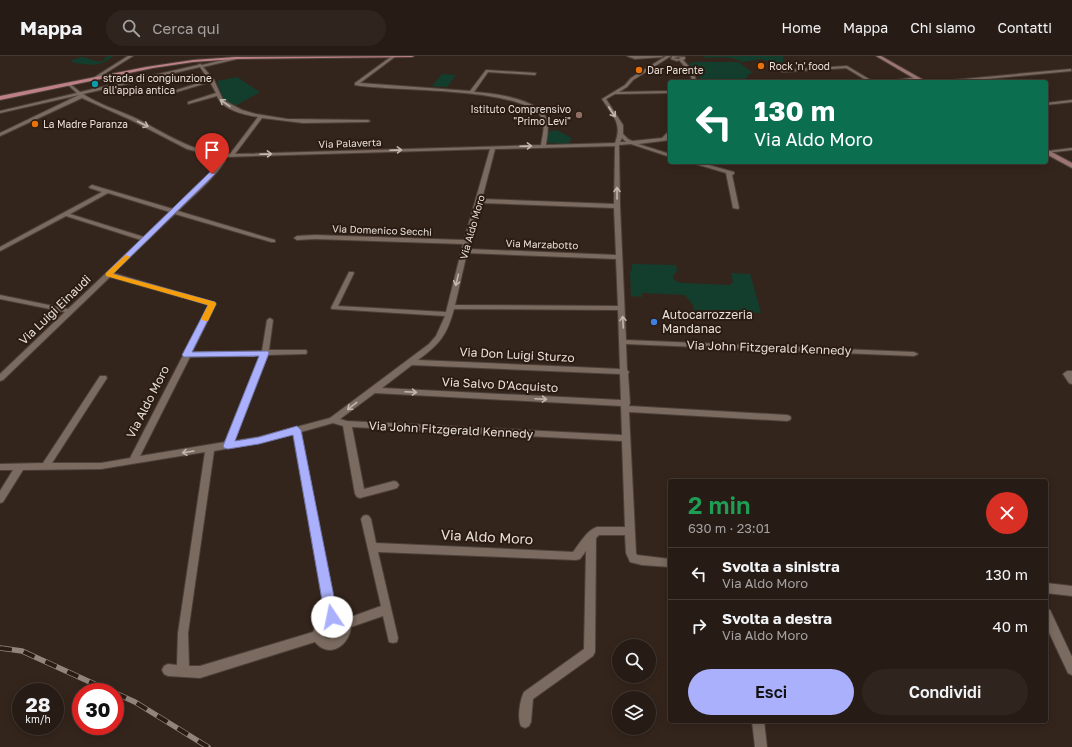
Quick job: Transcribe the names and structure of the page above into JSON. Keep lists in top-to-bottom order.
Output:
{
  "streets": {
    "street": [
      "Via Palaverta",
      "Via Aldo Moro",
      "Via Domenico Secchi",
      "Via Marzabotto",
      "Via Luigi Einaudi",
      "Via John Fitzgerald Kennedy",
      "Via Don Luigi Sturzo",
      "Via Salvo D'Acquisto"
    ]
  },
  "crossings": [
    ["Via Palaverta", "Via Aldo Moro"],
    ["Via Palaverta", "Via Luigi Einaudi"],
    ["Via Aldo Moro", "Via Domenico Secchi"],
    ["Via Aldo Moro", "Via Marzabotto"],
    ["Via Aldo Moro", "Via Luigi Einaudi"],
    ["Via Aldo Moro", "Via Don Luigi Sturzo"],
    ["Via Aldo Moro", "Via Salvo D'Acquisto"]
  ],
  "one_way": ["Via Salvo D'Acquisto"],
  "places": [
    "Rock 'n' food",
    "Dar Parente",
    "strada di congiunzione all'appia antica",
    "Istituto Comprensivo \"Primo Levi\"",
    "La Madre Paranza",
    "Autocarrozzeria Mandanac"
  ],
  "page": {
    "header": "Mappa",
    "search": "Cerca qui",
    "nav": [
      "Home",
      "Mappa",
      "Chi siamo",
      "Contatti"
    ],
    "turn": ["130 m", "Via Aldo Moro"],
    "heading": ["2 min", "630 m · 23:01"],
    "list": [
      {
        "name": "Svolta a sinistra",
        "note": "Via Aldo Moro",
        "value": "130 m"
      },
      {
        "name": "Svolta a destra",
        "note": "Via Aldo Moro",
        "value": "40 m"
      }
    ],
    "buttons": ["Esci", "Condividi"],
    "speed": "28 km/h",
    "limit": "30"
  }
}
